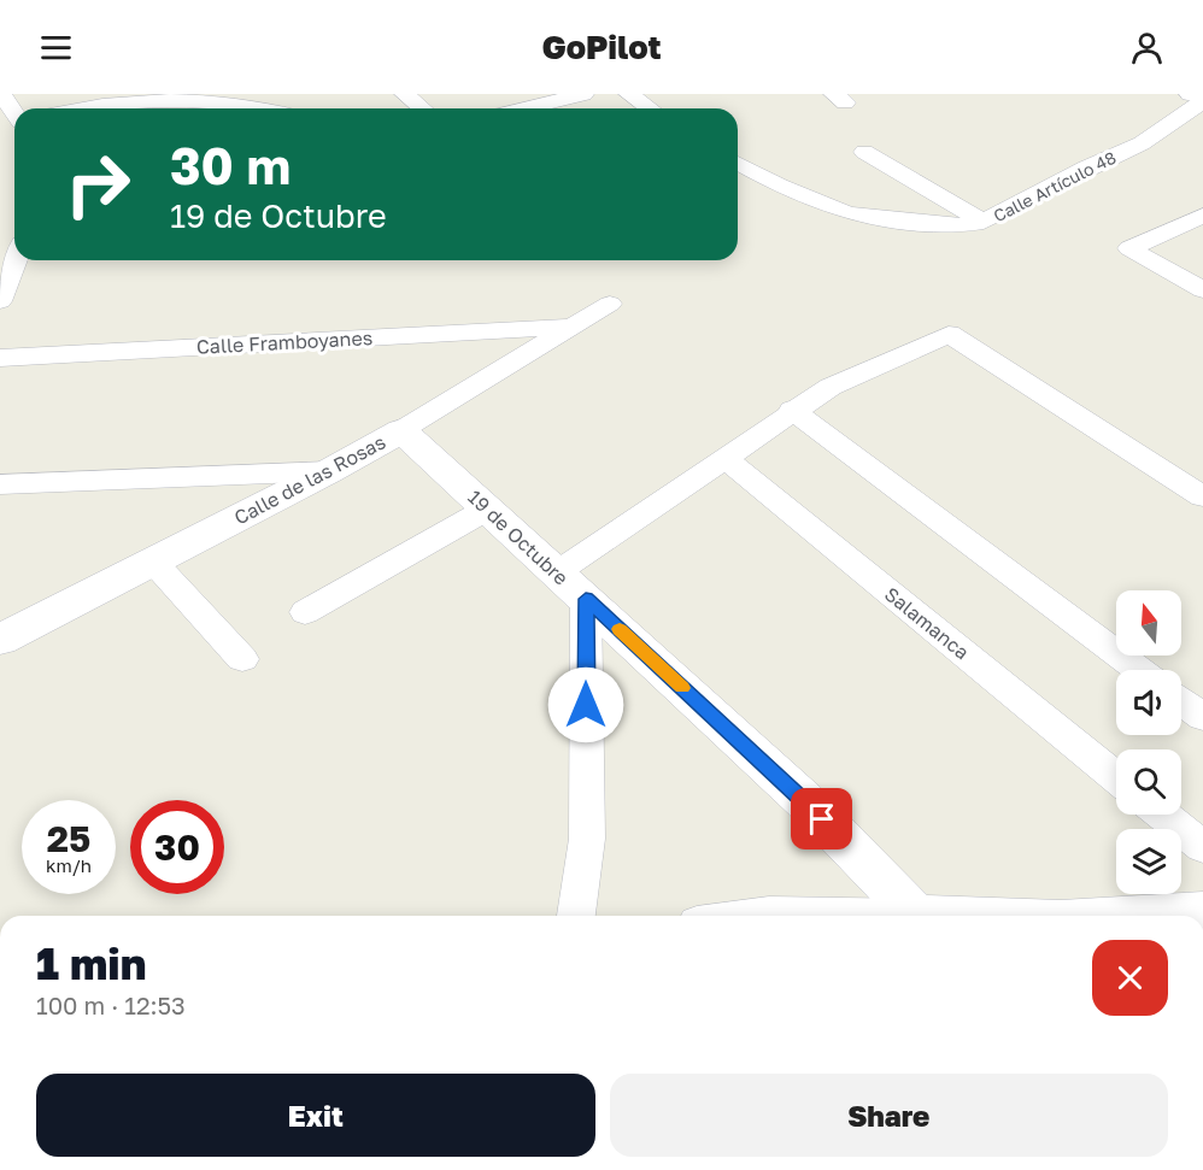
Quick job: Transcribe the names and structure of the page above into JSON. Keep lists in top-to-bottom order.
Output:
{
  "streets": {
    "street": [
      "Calle Artículo 48",
      "Calle Framboyanes",
      "Calle de las Rosas",
      "19 de Octubre",
      "Salamanca"
    ]
  },
  "crossings": [
    ["Calle Framboyanes", "Calle de las Rosas"],
    ["Calle de las Rosas", "19 de Octubre"]
  ],
  "north": "top",
  "page": {
    "header": "GoPilot",
    "turn": ["30 m", "19 de Octubre"],
    "speed": "25 km/h",
    "limit": "30",
    "heading": ["1 min", "100 m · 12:53"],
    "buttons": ["Exit", "Share"]
  }
}
